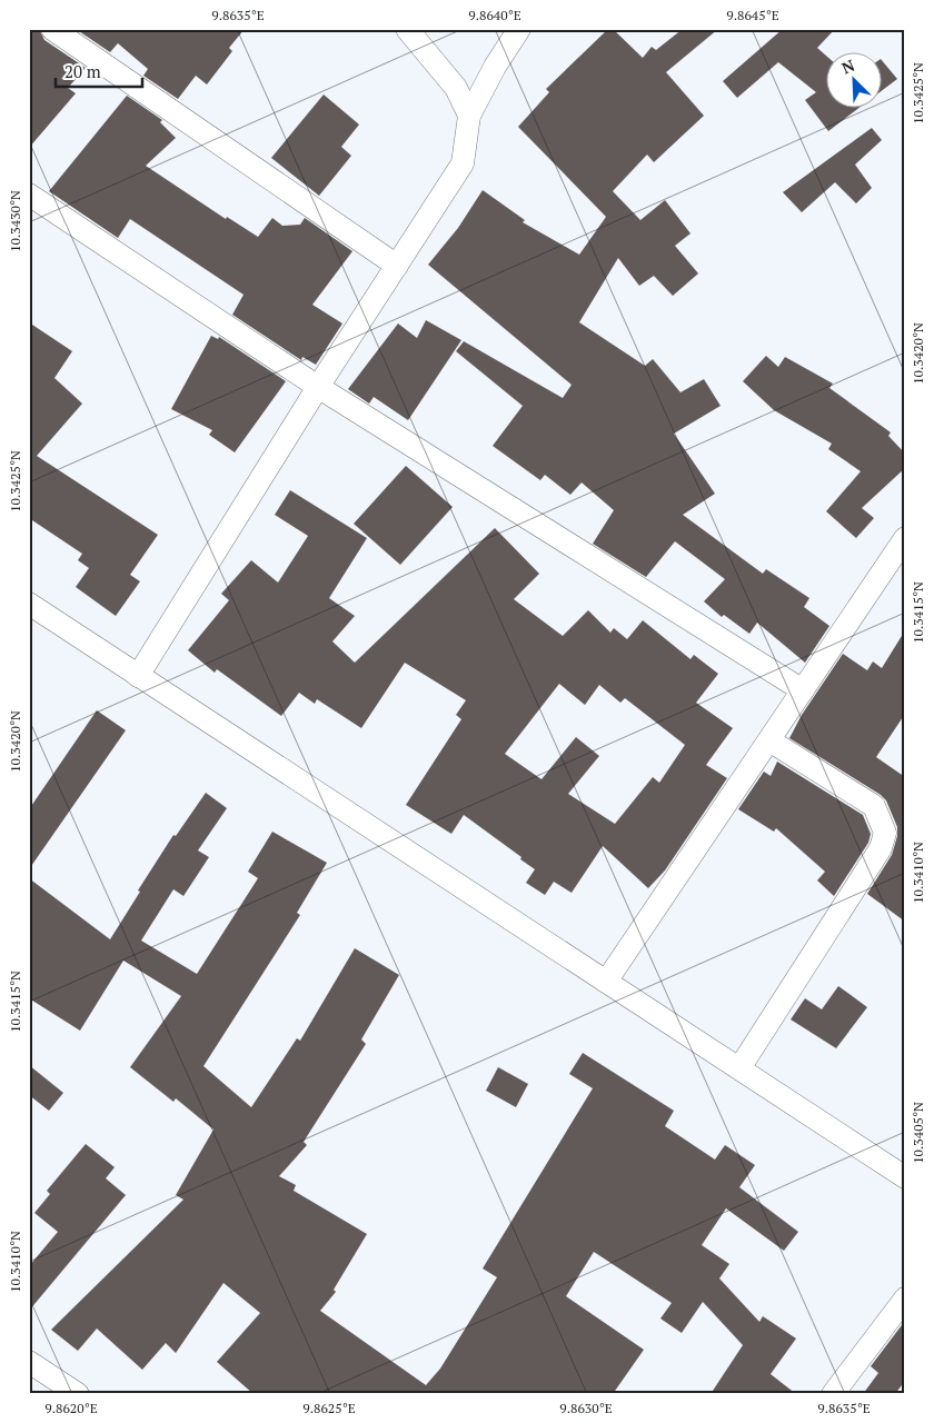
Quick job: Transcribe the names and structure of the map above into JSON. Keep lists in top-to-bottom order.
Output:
{
  "scale_bar": "20 m",
  "north": "top left",
  "coordinates": [
    "9.8635°E",
    "9.8640°E",
    "9.8645°E",
    "10.3425°N",
    "10.3430°N",
    "10.3420°N",
    "10.3415°N",
    "10.3410°N",
    "10.3405°N",
    "9.8620°E",
    "9.8625°E",
    "9.8630°E"
  ]
}
